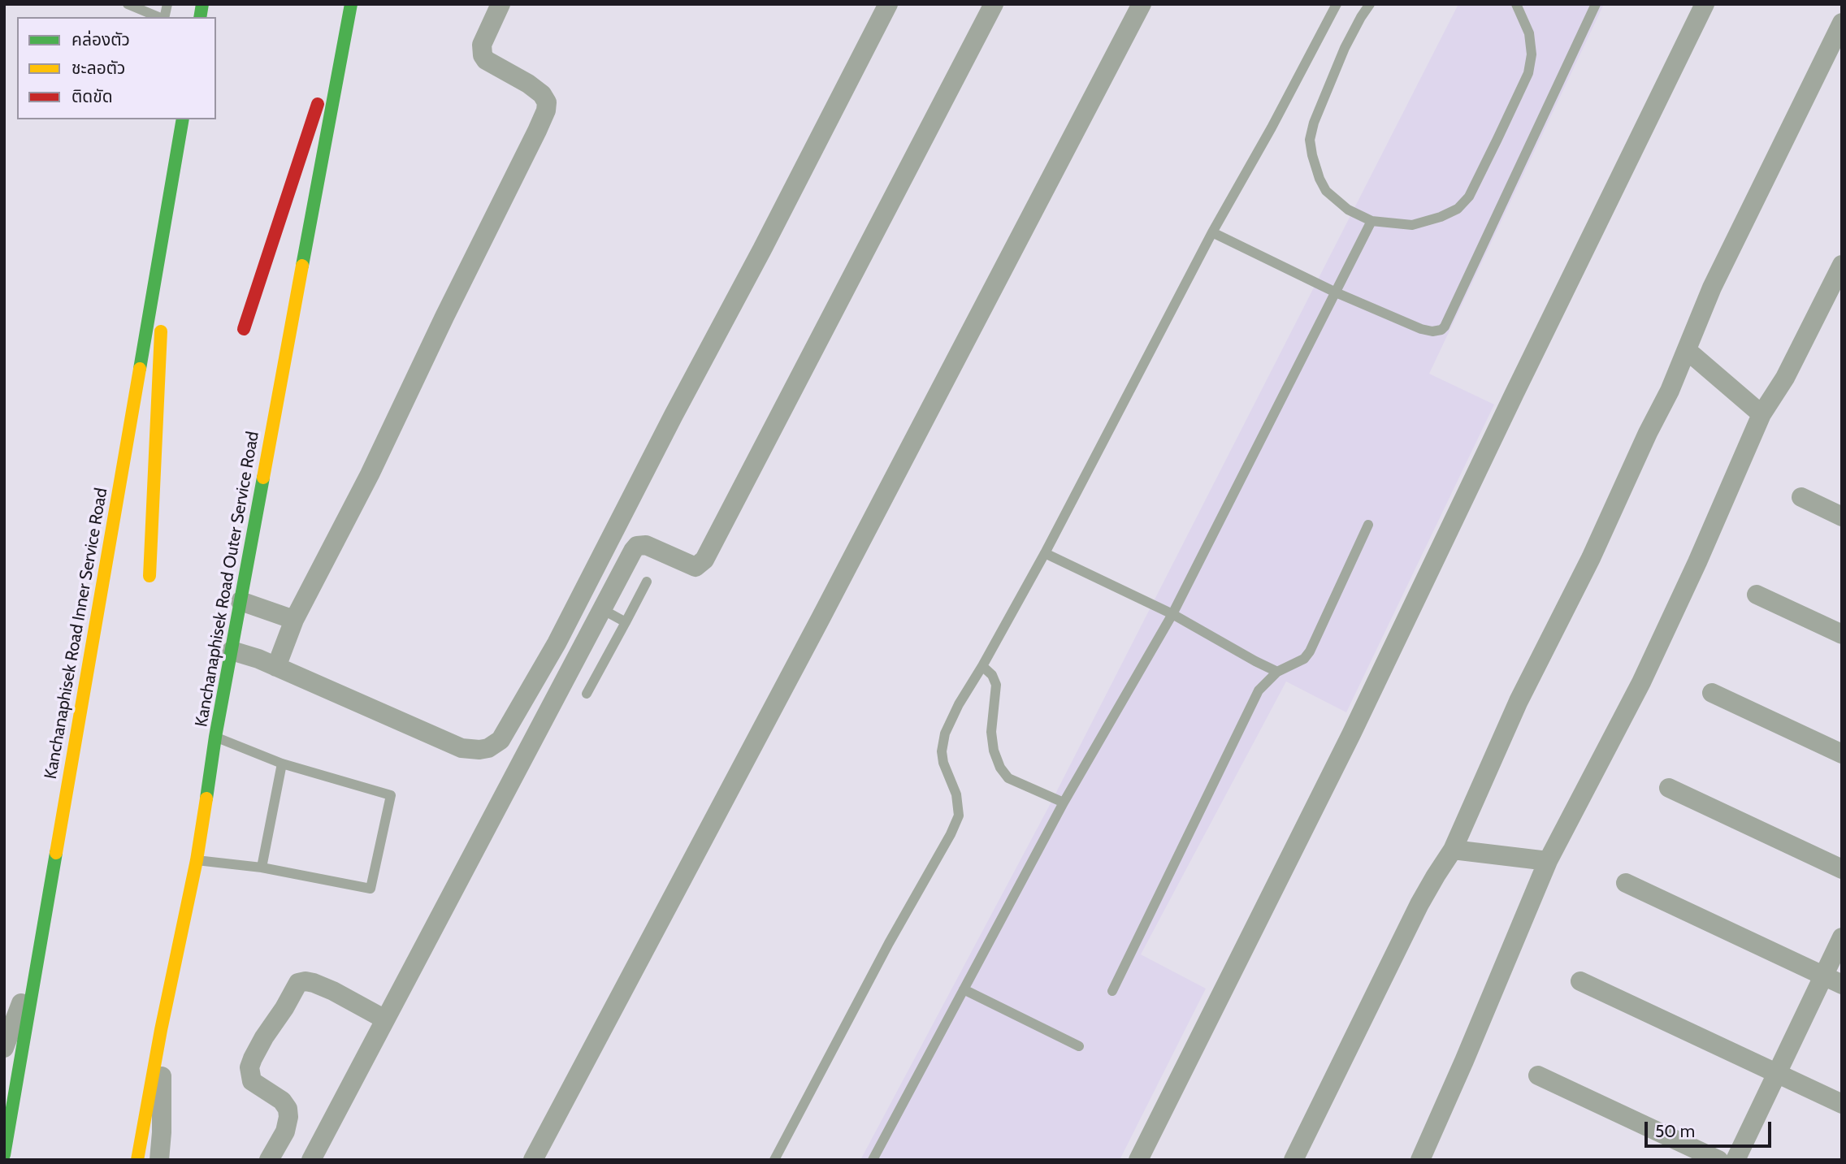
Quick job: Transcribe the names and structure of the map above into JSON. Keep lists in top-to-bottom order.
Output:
{
  "streets": {
    "main road": ["Kanchanaphisek Road Outer Service Road", "Kanchanaphisek Road Inner Service Road"]
  },
  "legend": ["คล่องตัว", "ชะลอตัว", "ติดขัด"],
  "scale_bar": "50 m"
}
